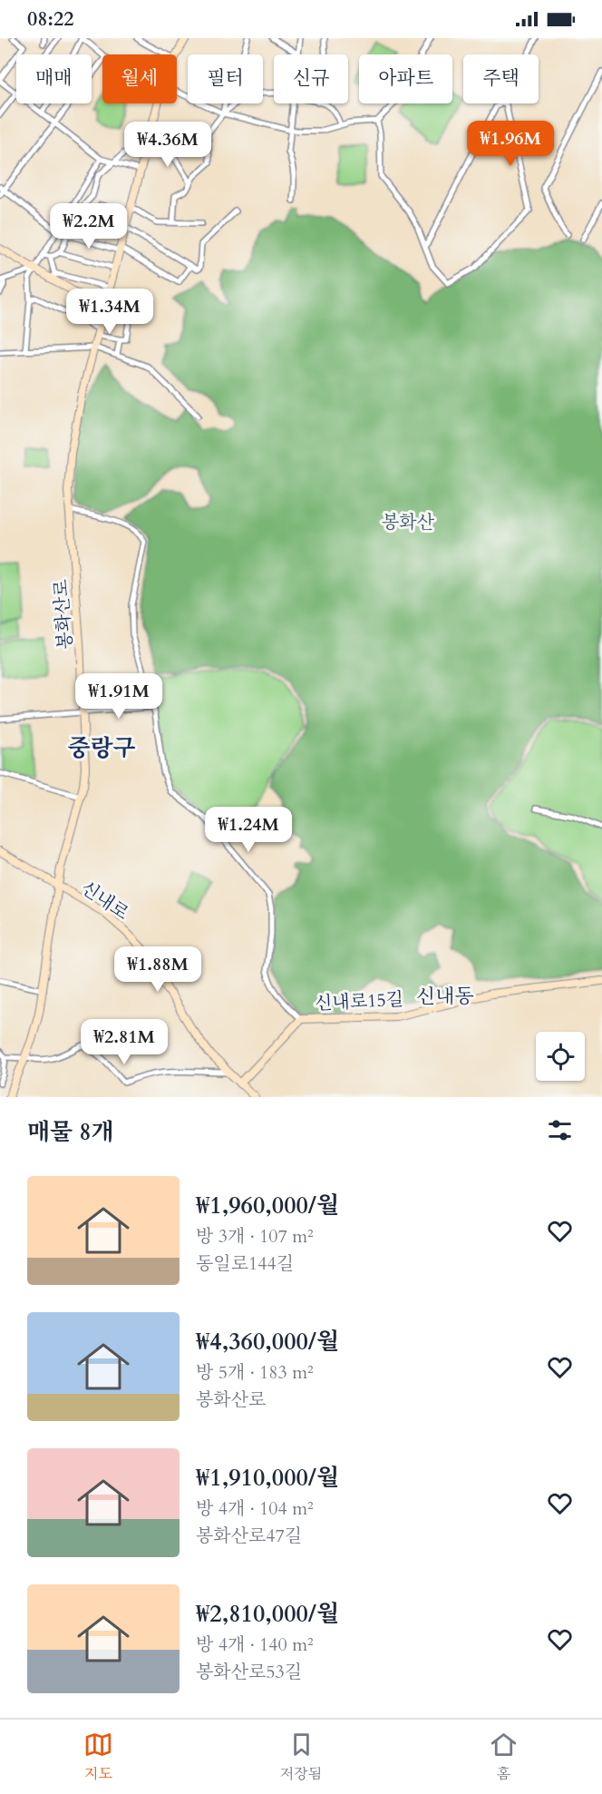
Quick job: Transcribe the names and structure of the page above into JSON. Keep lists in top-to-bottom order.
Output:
{
  "streets": {
    "main road": ["봉화산로", "신내로", "신내로15길"]
  },
  "crossings": [
    ["봉화산로", "신내로"],
    ["신내로", "신내로15길"]
  ],
  "districts": ["중랑구", "신내동"],
  "parks": ["봉화산"],
  "page": {
    "status": "08:22",
    "chip": [
      "매매",
      "월세",
      "필터",
      "신규",
      "아파트",
      "주택"
    ],
    "price": [
      "₩1.96M",
      "₩4.36M",
      "₩2.2M",
      "₩1.34M",
      "₩1.91M",
      "₩1.24M",
      "₩1.88M",
      "₩2.81M"
    ],
    "heading": "매물 8개",
    "list": [
      {
        "name": "₩1,960,000/월",
        "note": "방 3개 · 107 m² · 동일로144길"
      },
      {
        "name": "₩4,360,000/월",
        "note": "방 5개 · 183 m² · 봉화산로"
      },
      {
        "name": "₩1,910,000/월",
        "note": "방 4개 · 104 m² · 봉화산로47길"
      },
      {
        "name": "₩2,810,000/월",
        "note": "방 4개 · 140 m² · 봉화산로53길"
      }
    ],
    "tabs": ["지도", "저장됨", "홈"]
  }
}
